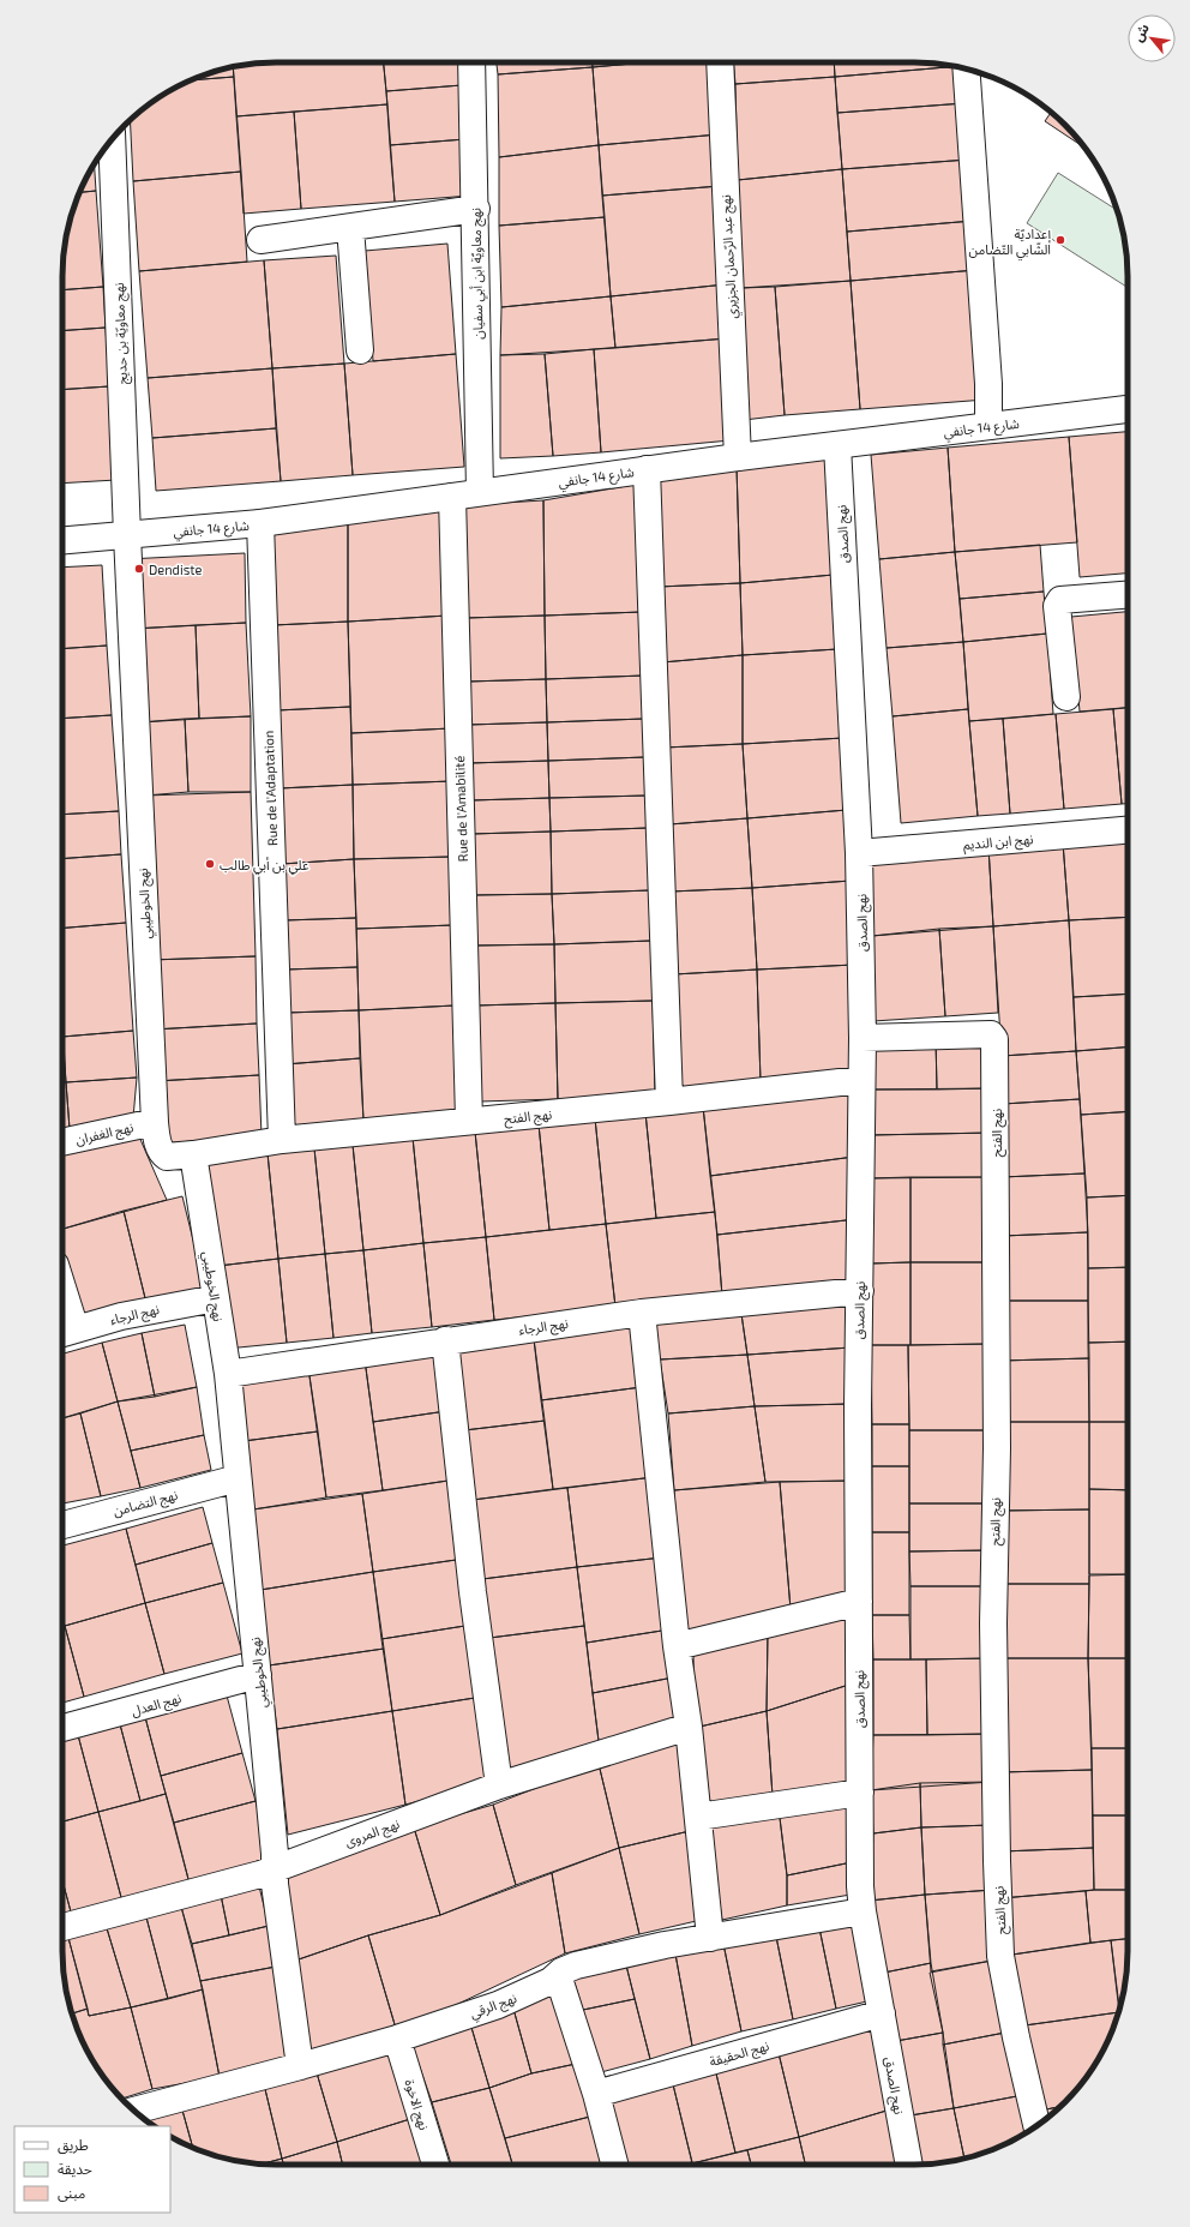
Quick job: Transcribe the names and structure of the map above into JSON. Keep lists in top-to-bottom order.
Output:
{
  "streets": {
    "street": [
      "نهج عبد الرّحمان الجزيري",
      "نهج معاويّة ابن أبي سفيان",
      "نهج معاويّة بن حديج",
      "شارع 14 جانفي",
      "نهج الصدق",
      "Rue de l'Adaptation",
      "Rue de l'Amabilité",
      "نهج ابن النديم",
      "نهج الخوطيبي",
      "نهج الفتح",
      "نهج الغفران",
      "نهج الرجاء",
      "نهج التضامن",
      "نهج العدل",
      "نهج المروى",
      "نهج الرقي",
      "نهج الحقيقة",
      "نهج الاخوة"
    ]
  },
  "crossings": [
    ["نهج عبد الرّحمان الجزيري", "شارع 14 جانفي"],
    ["نهج معاويّة ابن أبي سفيان", "شارع 14 جانفي"],
    ["نهج معاويّة بن حديج", "شارع 14 جانفي"],
    ["نهج معاويّة بن حديج", "نهج الخوطيبي"],
    ["شارع 14 جانفي", "نهج الصدق"],
    ["شارع 14 جانفي", "Rue de l'Adaptation"],
    ["شارع 14 جانفي", "Rue de l'Amabilité"],
    ["شارع 14 جانفي", "نهج الخوطيبي"],
    ["نهج الصدق", "نهج ابن النديم"],
    ["نهج الصدق", "نهج الفتح"],
    ["نهج الصدق", "نهج الرجاء"],
    ["نهج الصدق", "نهج الرقي"],
    ["نهج الصدق", "نهج الحقيقة"],
    ["Rue de l'Adaptation", "نهج الفتح"],
    ["Rue de l'Amabilité", "نهج الفتح"],
    ["نهج الخوطيبي", "نهج الفتح"],
    ["نهج الخوطيبي", "نهج الغفران"],
    ["نهج الخوطيبي", "نهج الرجاء"],
    ["نهج الخوطيبي", "نهج التضامن"],
    ["نهج الخوطيبي", "نهج العدل"],
    ["نهج الخوطيبي", "نهج المروى"],
    ["نهج الخوطيبي", "نهج الرقي"],
    ["نهج الرقي", "نهج الاخوة"]
  ],
  "places": ["إعداديّة الشّابي التّضامن", "Dendiste", "علي بن أبي طالب"],
  "legend": ["طريق", "حديقة", "مبنى"],
  "north": "top left"
}
